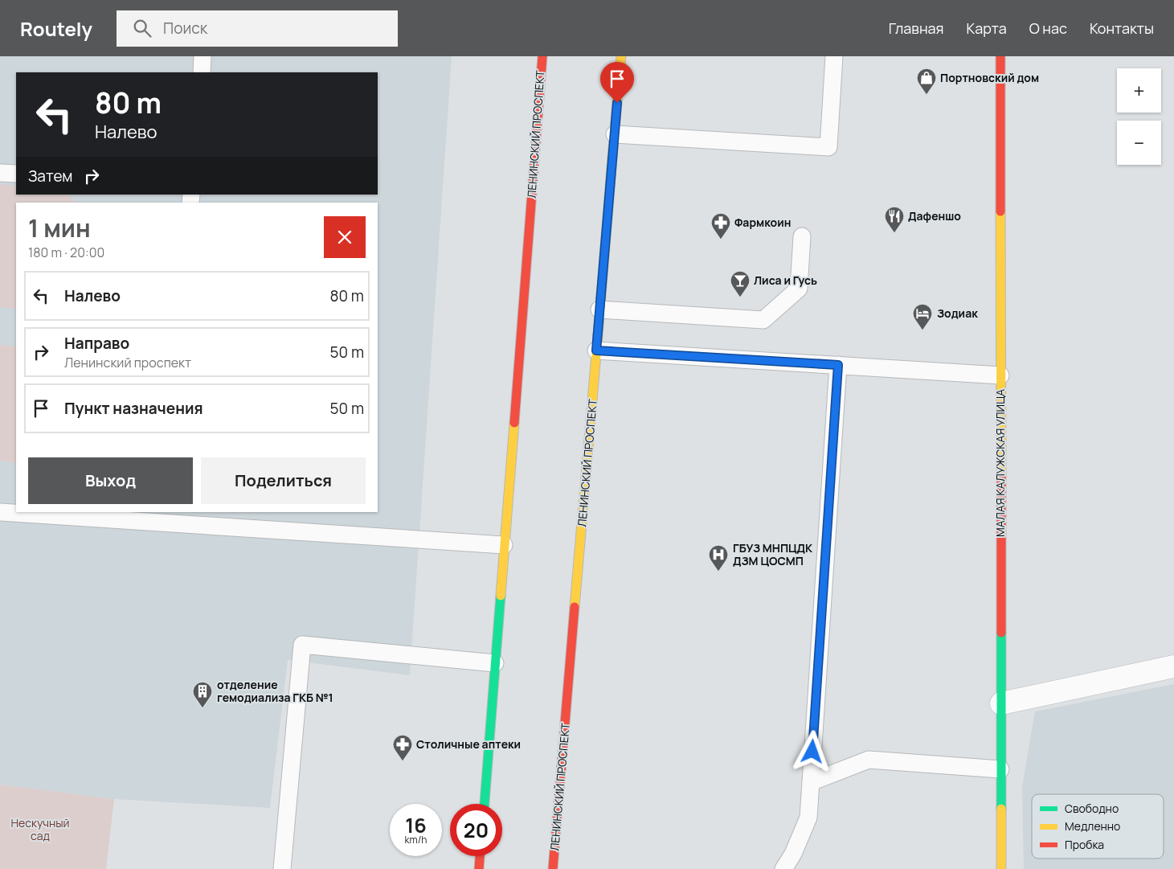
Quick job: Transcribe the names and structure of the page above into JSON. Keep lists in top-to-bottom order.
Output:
{
  "streets": {
    "main road": ["ЛЕНИНСКИЙ ПРОСПЕКТ", "МАЛАЯ КАЛУЖСКАЯ УЛИЦА"]
  },
  "parks": ["Нескучный сад"],
  "places": {
    "shop": ["Портновский дом"],
    "restaurant": ["Дафеншо"],
    "pharmacy": ["Фармкоин", "Столичные аптеки"],
    "bar": ["Лиса и Гусь"],
    "hotel": ["Зодиак"],
    "hospital": ["ГБУЗ МНПЦДК ДЗМ ЦОСМП"],
    "building": ["отделение гемодиализа ГКБ №1"]
  },
  "legend": ["Свободно", "Медленно", "Пробка"],
  "page": {
    "header": "Routely",
    "search": "Поиск",
    "nav": [
      "Главная",
      "Карта",
      "О нас",
      "Контакты"
    ],
    "map_buttons": ["+", "−"],
    "turn": ["80 m", "Налево"],
    "then": "Затем",
    "heading": ["1 мин", "180 m · 20:00"],
    "list": [
      {
        "name": "Налево",
        "value": "80 m"
      },
      {
        "name": "Направо",
        "note": "Ленинский проспект",
        "value": "50 m"
      },
      {
        "name": "Пункт назначения",
        "value": "50 m"
      }
    ],
    "buttons": ["Выход", "Поделиться"],
    "speed": "16 km/h",
    "limit": "20"
  }
}
